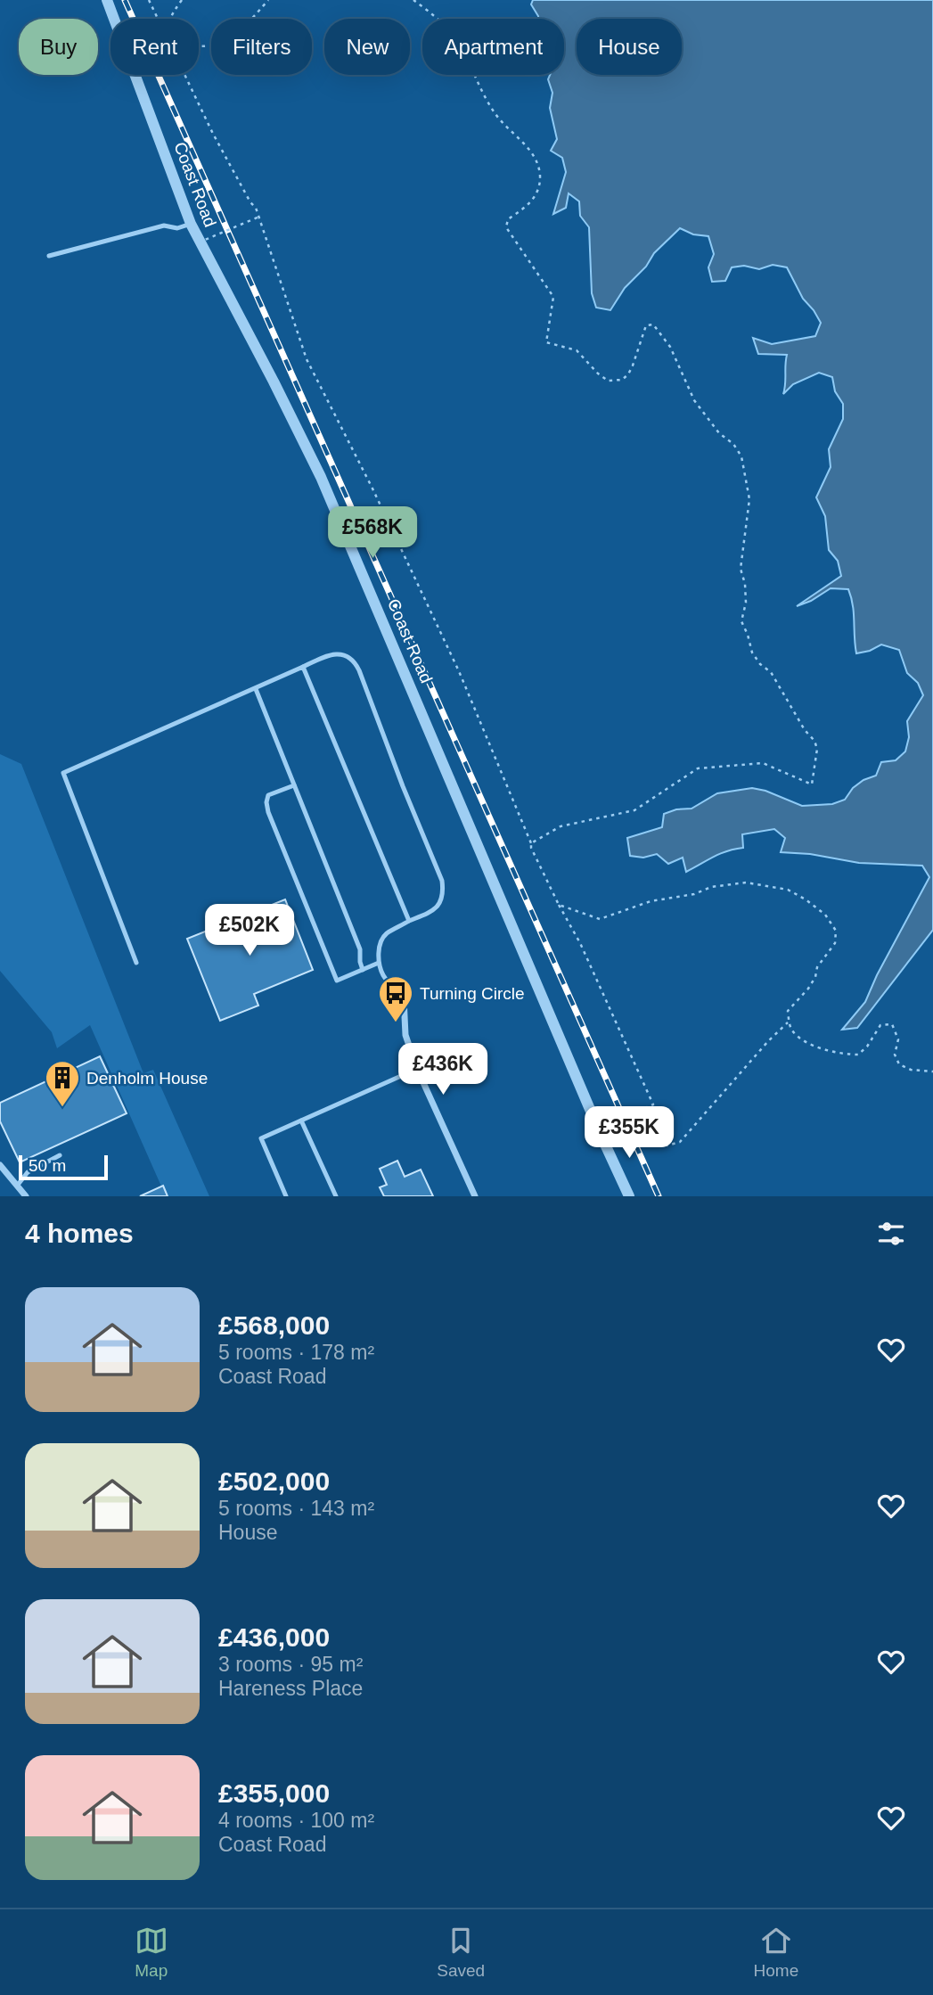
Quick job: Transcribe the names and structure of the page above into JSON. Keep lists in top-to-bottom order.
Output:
{
  "streets": {
    "street": ["Coast Road"]
  },
  "places": {
    "bus stop": ["Turning Circle"],
    "building": ["Denholm House"]
  },
  "scale_bar": "50 m",
  "page": {
    "chip": [
      "Buy",
      "Rent",
      "Filters",
      "New",
      "Apartment",
      "House"
    ],
    "price": [
      "£568K",
      "£502K",
      "£436K",
      "£355K"
    ],
    "scale": "50 m",
    "heading": "4 homes",
    "list": [
      {
        "name": "£568,000",
        "note": "5 rooms · 178 m² · Coast Road"
      },
      {
        "name": "£502,000",
        "note": "5 rooms · 143 m² · House"
      },
      {
        "name": "£436,000",
        "note": "3 rooms · 95 m² · Hareness Place"
      },
      {
        "name": "£355,000",
        "note": "4 rooms · 100 m² · Coast Road"
      }
    ],
    "tabs": ["Map", "Saved", "Home"]
  }
}
